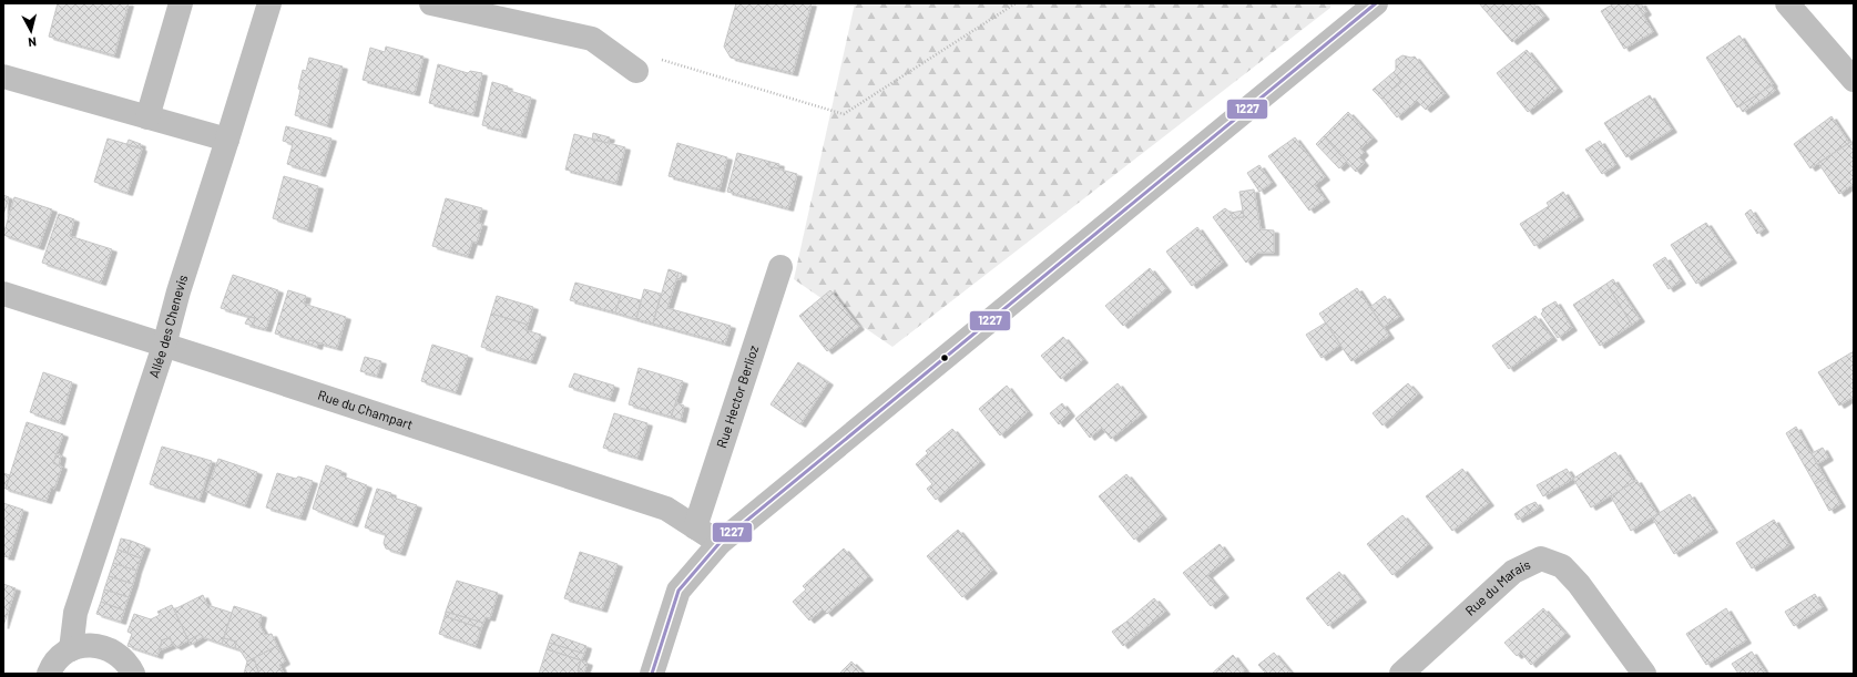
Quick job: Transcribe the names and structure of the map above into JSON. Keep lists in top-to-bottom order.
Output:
{
  "streets": {
    "street": [
      "Allée des Chenevis",
      "Rue Hector Berlioz",
      "Rue du Champart",
      "Rue du Marais"
    ]
  },
  "crossings": [
    ["Allée des Chenevis", "Rue du Champart"],
    ["Rue Hector Berlioz", "Rue du Champart"]
  ],
  "lines": ["transit line 1227"],
  "north": "bottom"
}
